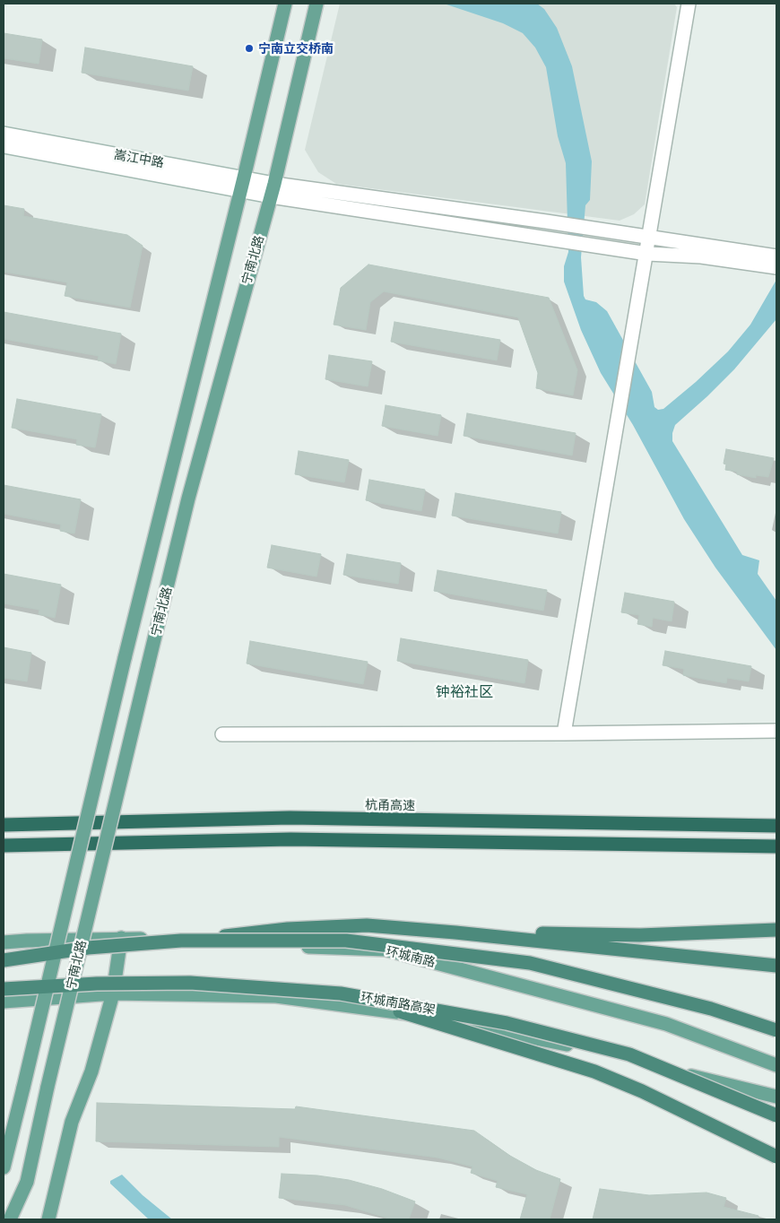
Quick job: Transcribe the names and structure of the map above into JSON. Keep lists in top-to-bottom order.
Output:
{
  "streets": {
    "highway": ["杭甬高速", "环城南路高架"],
    "main road": ["宁南北路", "环城南路"],
    "street": ["嵩江中路"]
  },
  "crossings": [
    ["嵩江中路", "宁南北路"]
  ],
  "districts": ["钟裕社区"],
  "places": ["宁南立交桥南"]
}
